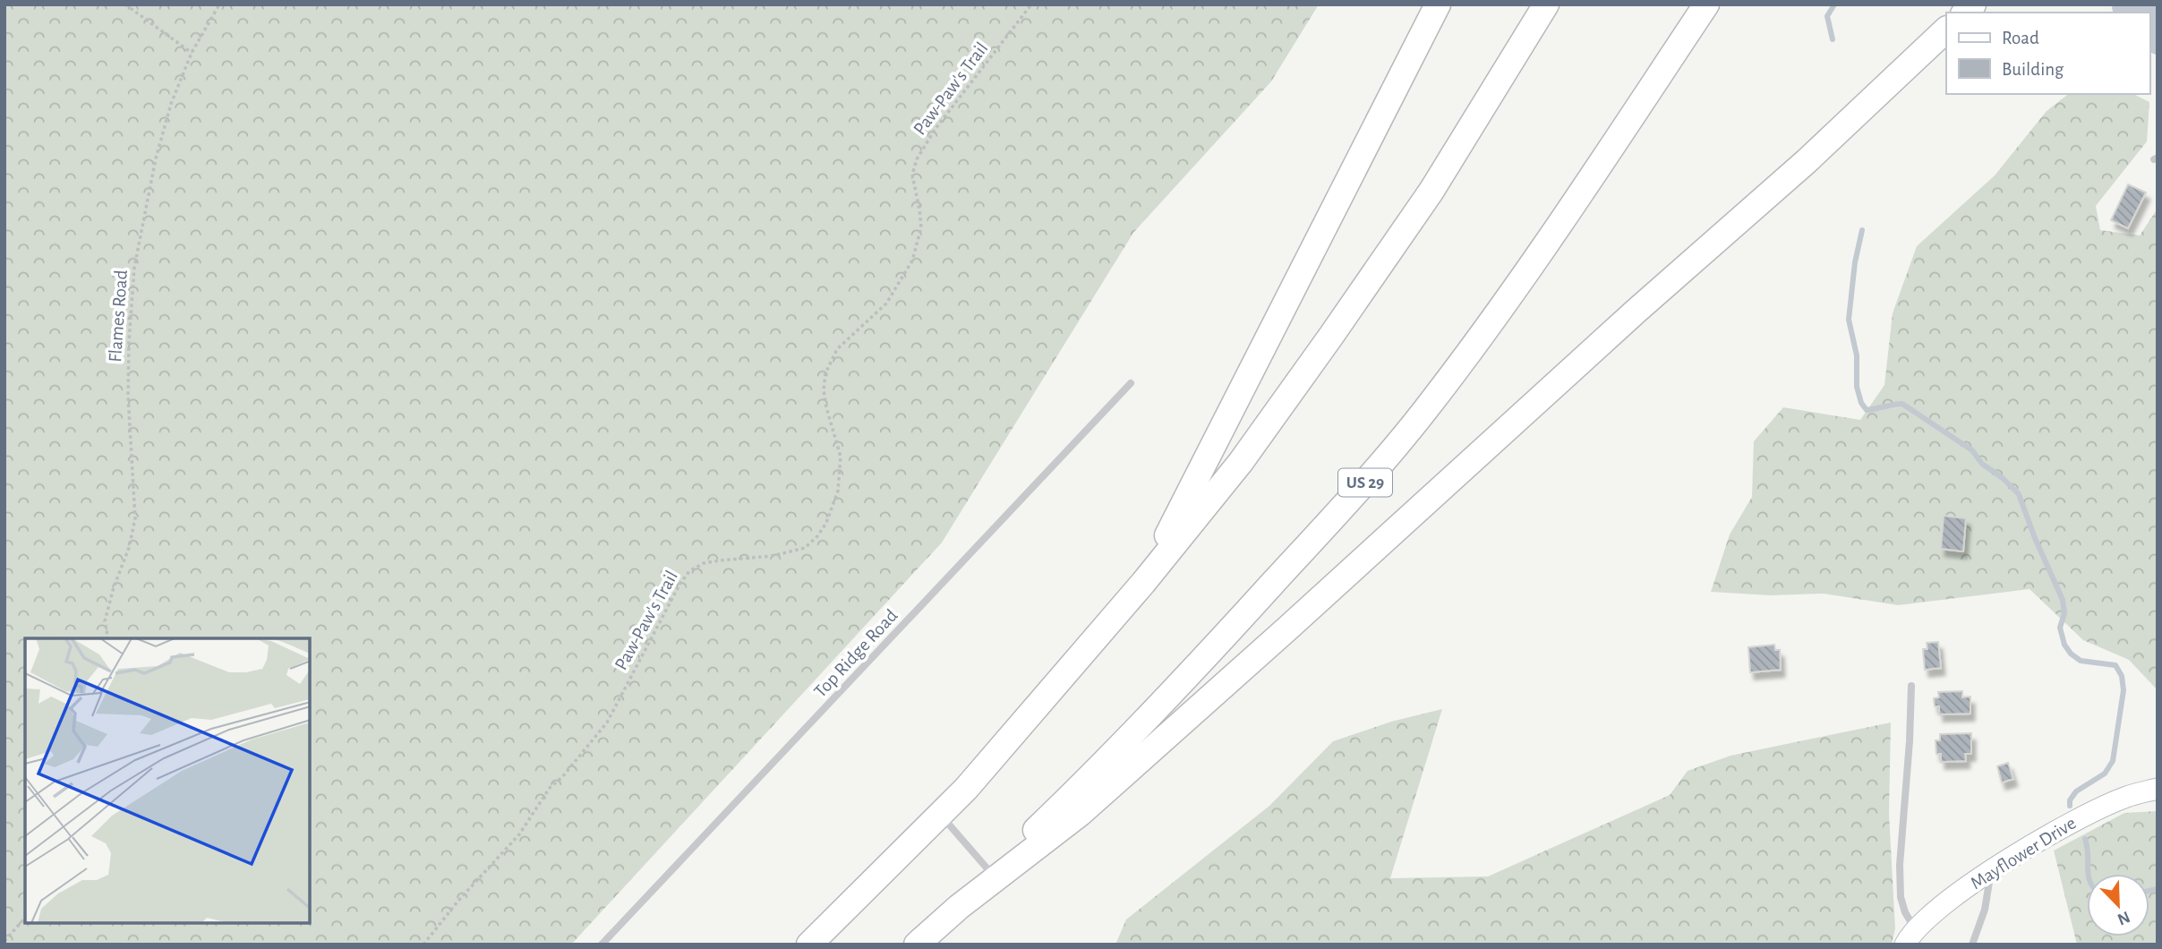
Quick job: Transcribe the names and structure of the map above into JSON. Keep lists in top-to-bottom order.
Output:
{
  "streets": {
    "highway": ["US 29"],
    "street": ["Mayflower Drive"],
    "lane": ["Top Ridge Road"],
    "path": ["Paw-Paw's Trail", "Flames Road"]
  },
  "legend": ["Road", "Building"],
  "north": "bottom right"
}
